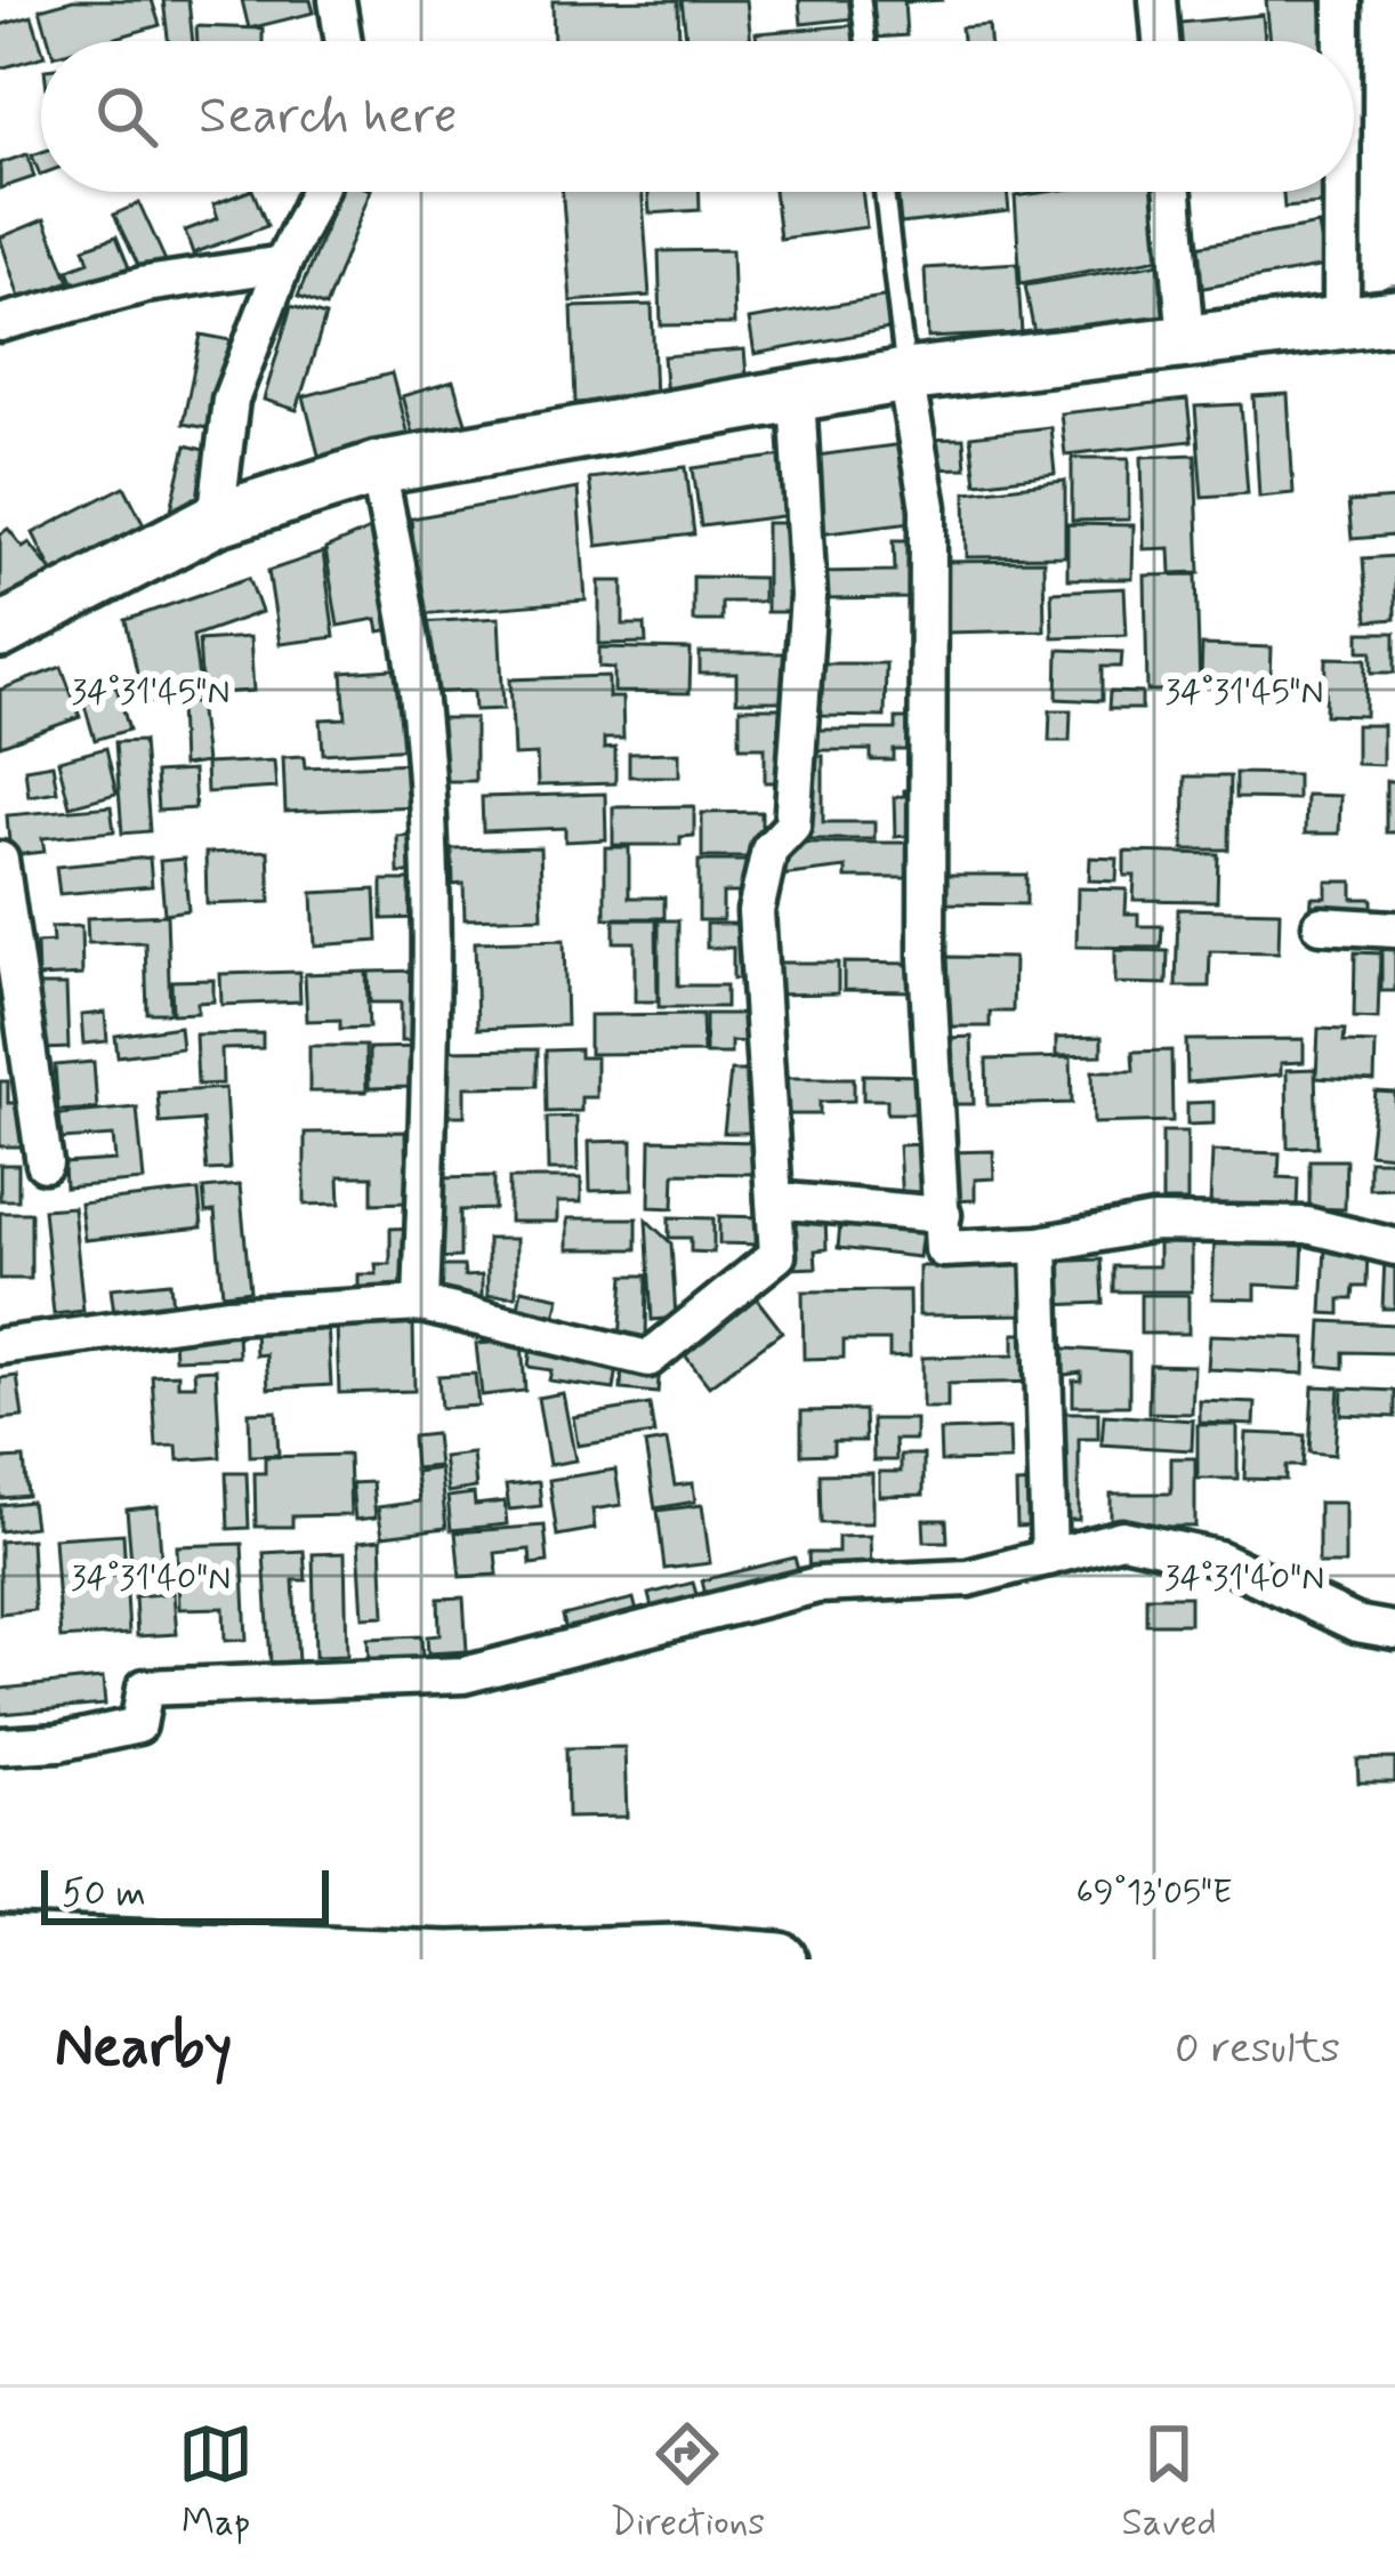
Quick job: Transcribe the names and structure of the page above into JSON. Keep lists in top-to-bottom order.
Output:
{
  "scale_bar": "50 m",
  "page": {
    "search": "Search here",
    "scale": "50 m",
    "heading": ["Nearby", "0 results"],
    "nav": ["Map", "Directions", "Saved"]
  },
  "coordinates": ["34°31'45\"N", "34°31'40\"N", "69°13'05\"E"]
}
